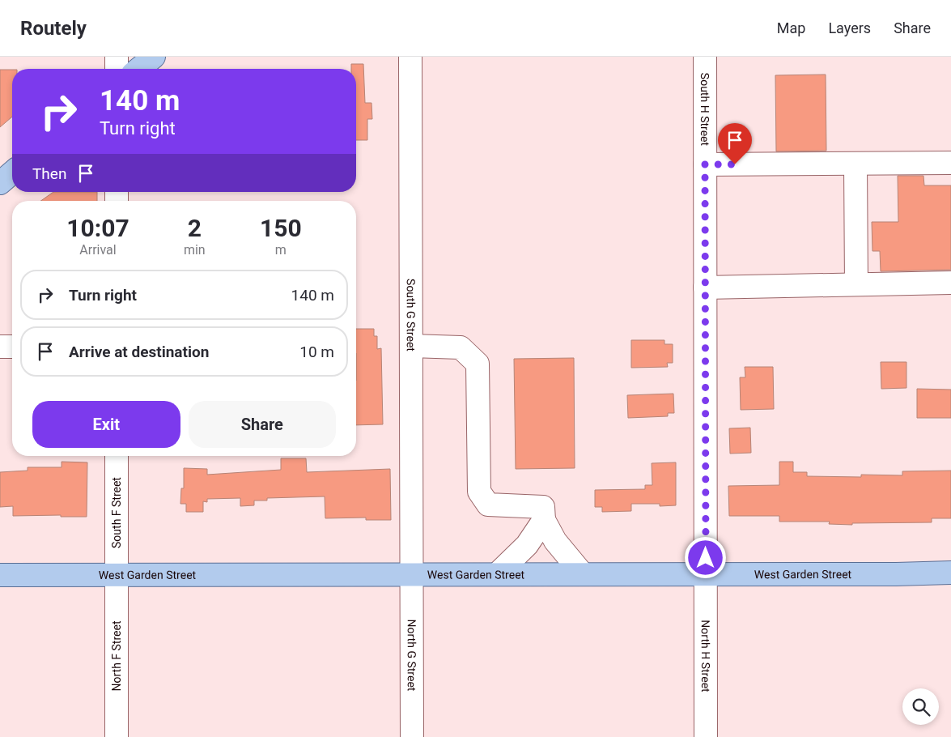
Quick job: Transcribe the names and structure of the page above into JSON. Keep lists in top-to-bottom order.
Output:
{
  "streets": {
    "main road": ["West Garden Street"],
    "street": [
      "South H Street",
      "South G Street",
      "South F Street",
      "North G Street",
      "North H Street",
      "North F Street"
    ]
  },
  "crossings": [
    ["South H Street", "West Garden Street"],
    ["South H Street", "North H Street"],
    ["South G Street", "West Garden Street"],
    ["South G Street", "North G Street"],
    ["South F Street", "West Garden Street"],
    ["South F Street", "North F Street"],
    ["West Garden Street", "North G Street"],
    ["West Garden Street", "North H Street"],
    ["West Garden Street", "North F Street"]
  ],
  "page": {
    "header": "Routely",
    "nav": ["Map", "Layers", "Share"],
    "turn": ["140 m", "Turn right"],
    "then": "Then",
    "eta": [
      "10:07",
      "Arrival",
      "2",
      "min",
      "150",
      "m"
    ],
    "list": [
      {
        "name": "Turn right",
        "value": "140 m"
      },
      {
        "name": "Arrive at destination",
        "value": "10 m"
      }
    ],
    "buttons": ["Exit", "Share"]
  }
}
